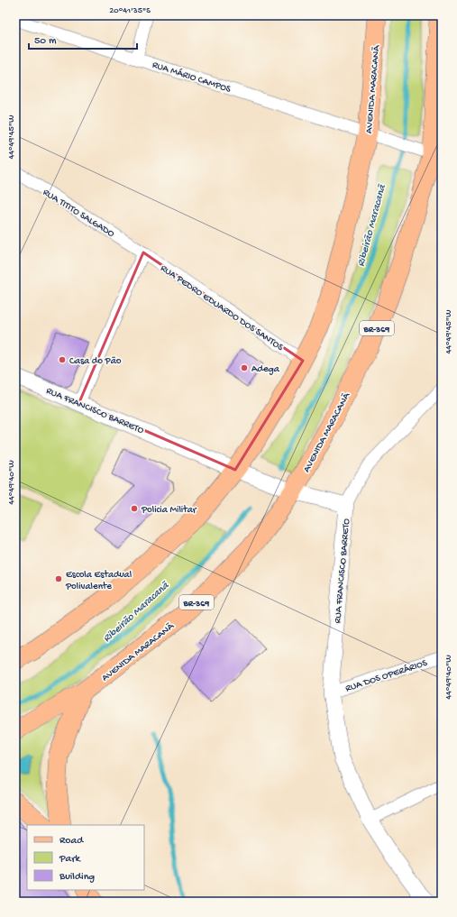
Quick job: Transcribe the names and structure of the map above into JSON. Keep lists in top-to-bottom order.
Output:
{
  "streets": {
    "main road": ["AVENIDA MARACANÃ", "BR-369"],
    "street": [
      "RUA MÁRIO CAMPOS",
      "RUA TITITO SALGADO",
      "RUA PEDRO EDUARDO DOS SANTOS",
      "RUA FRANCISCO BARRETO",
      "RUA DOS OPERÁRIOS"
    ]
  },
  "crossings": [
    ["RUA MÁRIO CAMPOS", "AVENIDA MARACANÃ"],
    ["AVENIDA MARACANÃ", "RUA PEDRO EDUARDO DOS SANTOS"],
    ["AVENIDA MARACANÃ", "RUA FRANCISCO BARRETO"],
    ["RUA TITITO SALGADO", "RUA PEDRO EDUARDO DOS SANTOS"],
    ["RUA FRANCISCO BARRETO", "RUA DOS OPERÁRIOS"]
  ],
  "water": ["Ribeirão Maracanã"],
  "places": [
    "Casa do Pão",
    "Adega",
    "Policia Militar",
    "Escola Estadual Polivalente"
  ],
  "legend": ["Road", "Park", "Building"],
  "scale_bar": "50 m",
  "coordinates": ["20°41'35\"S", "44°49'45\"W", "44°49'40\"W"]
}
